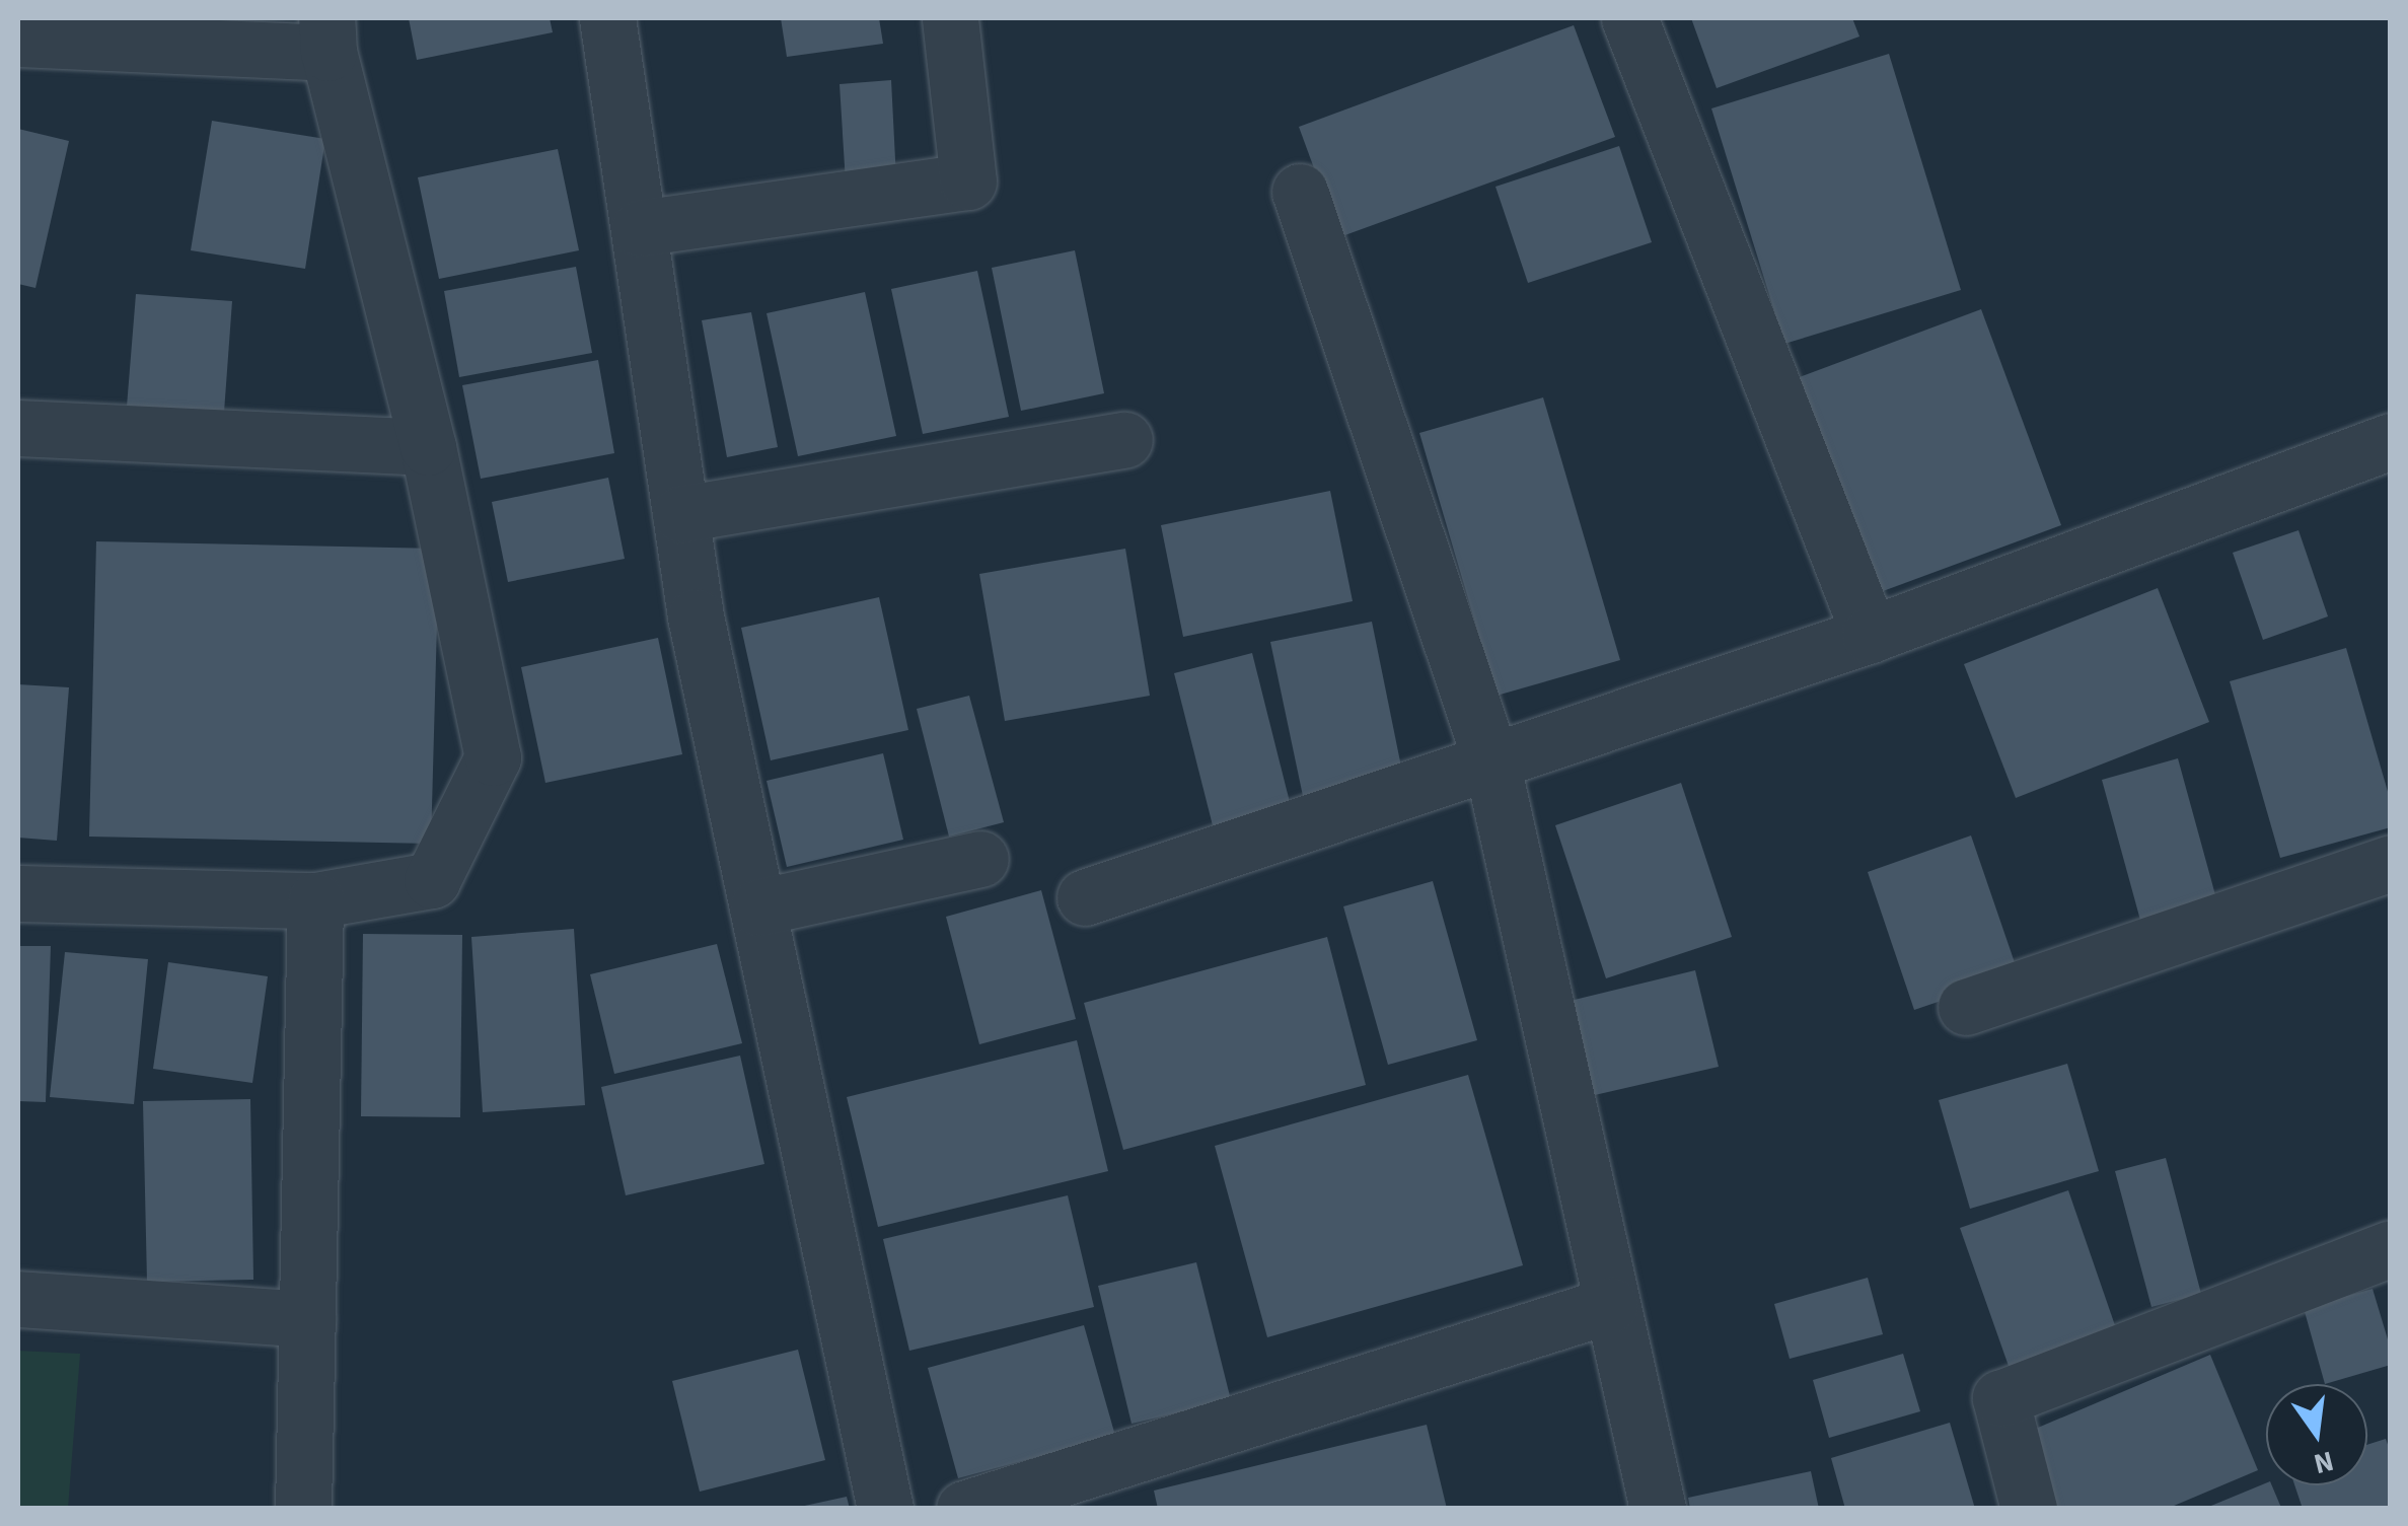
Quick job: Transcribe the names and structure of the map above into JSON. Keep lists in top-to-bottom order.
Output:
{
  "north": "bottom"
}
